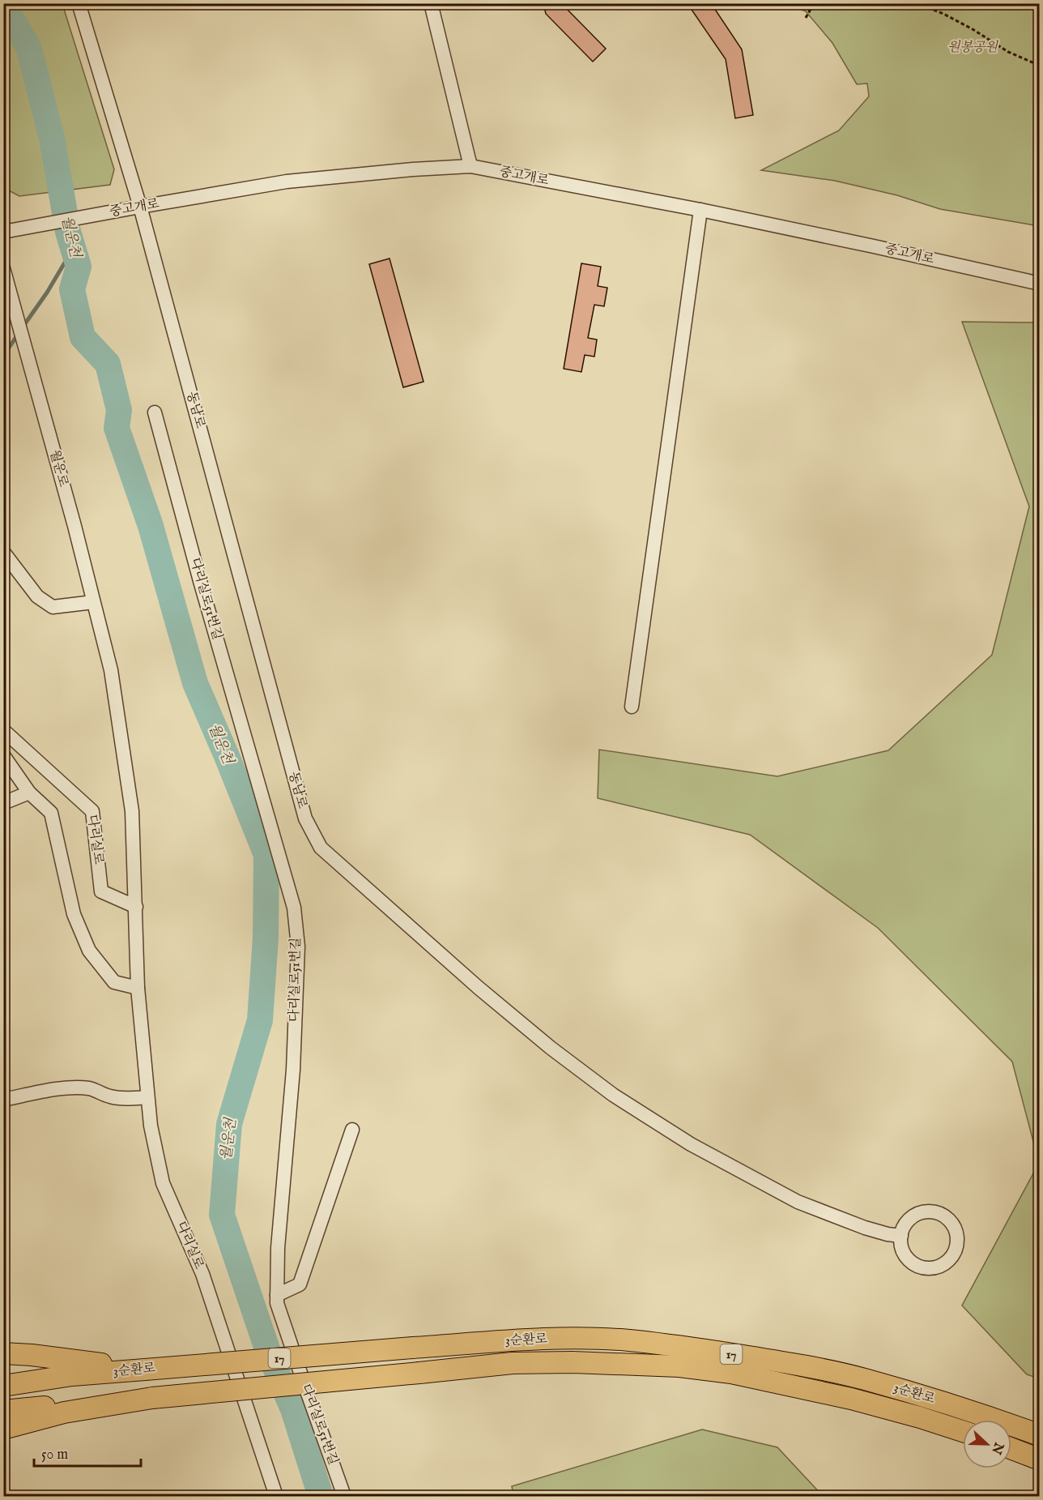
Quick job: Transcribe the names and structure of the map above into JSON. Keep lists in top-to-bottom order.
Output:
{
  "streets": {
    "highway": ["3순환로", "17"],
    "street": [
      "중고개로",
      "동남로",
      "월운로",
      "다리실로51번길",
      "다리실로"
    ]
  },
  "crossings": [
    ["중고개로", "동남로"],
    ["월운로", "다리실로"]
  ],
  "water": ["월운천"],
  "parks": ["원봉공원"],
  "scale_bar": "50 m",
  "north": "right"
}
